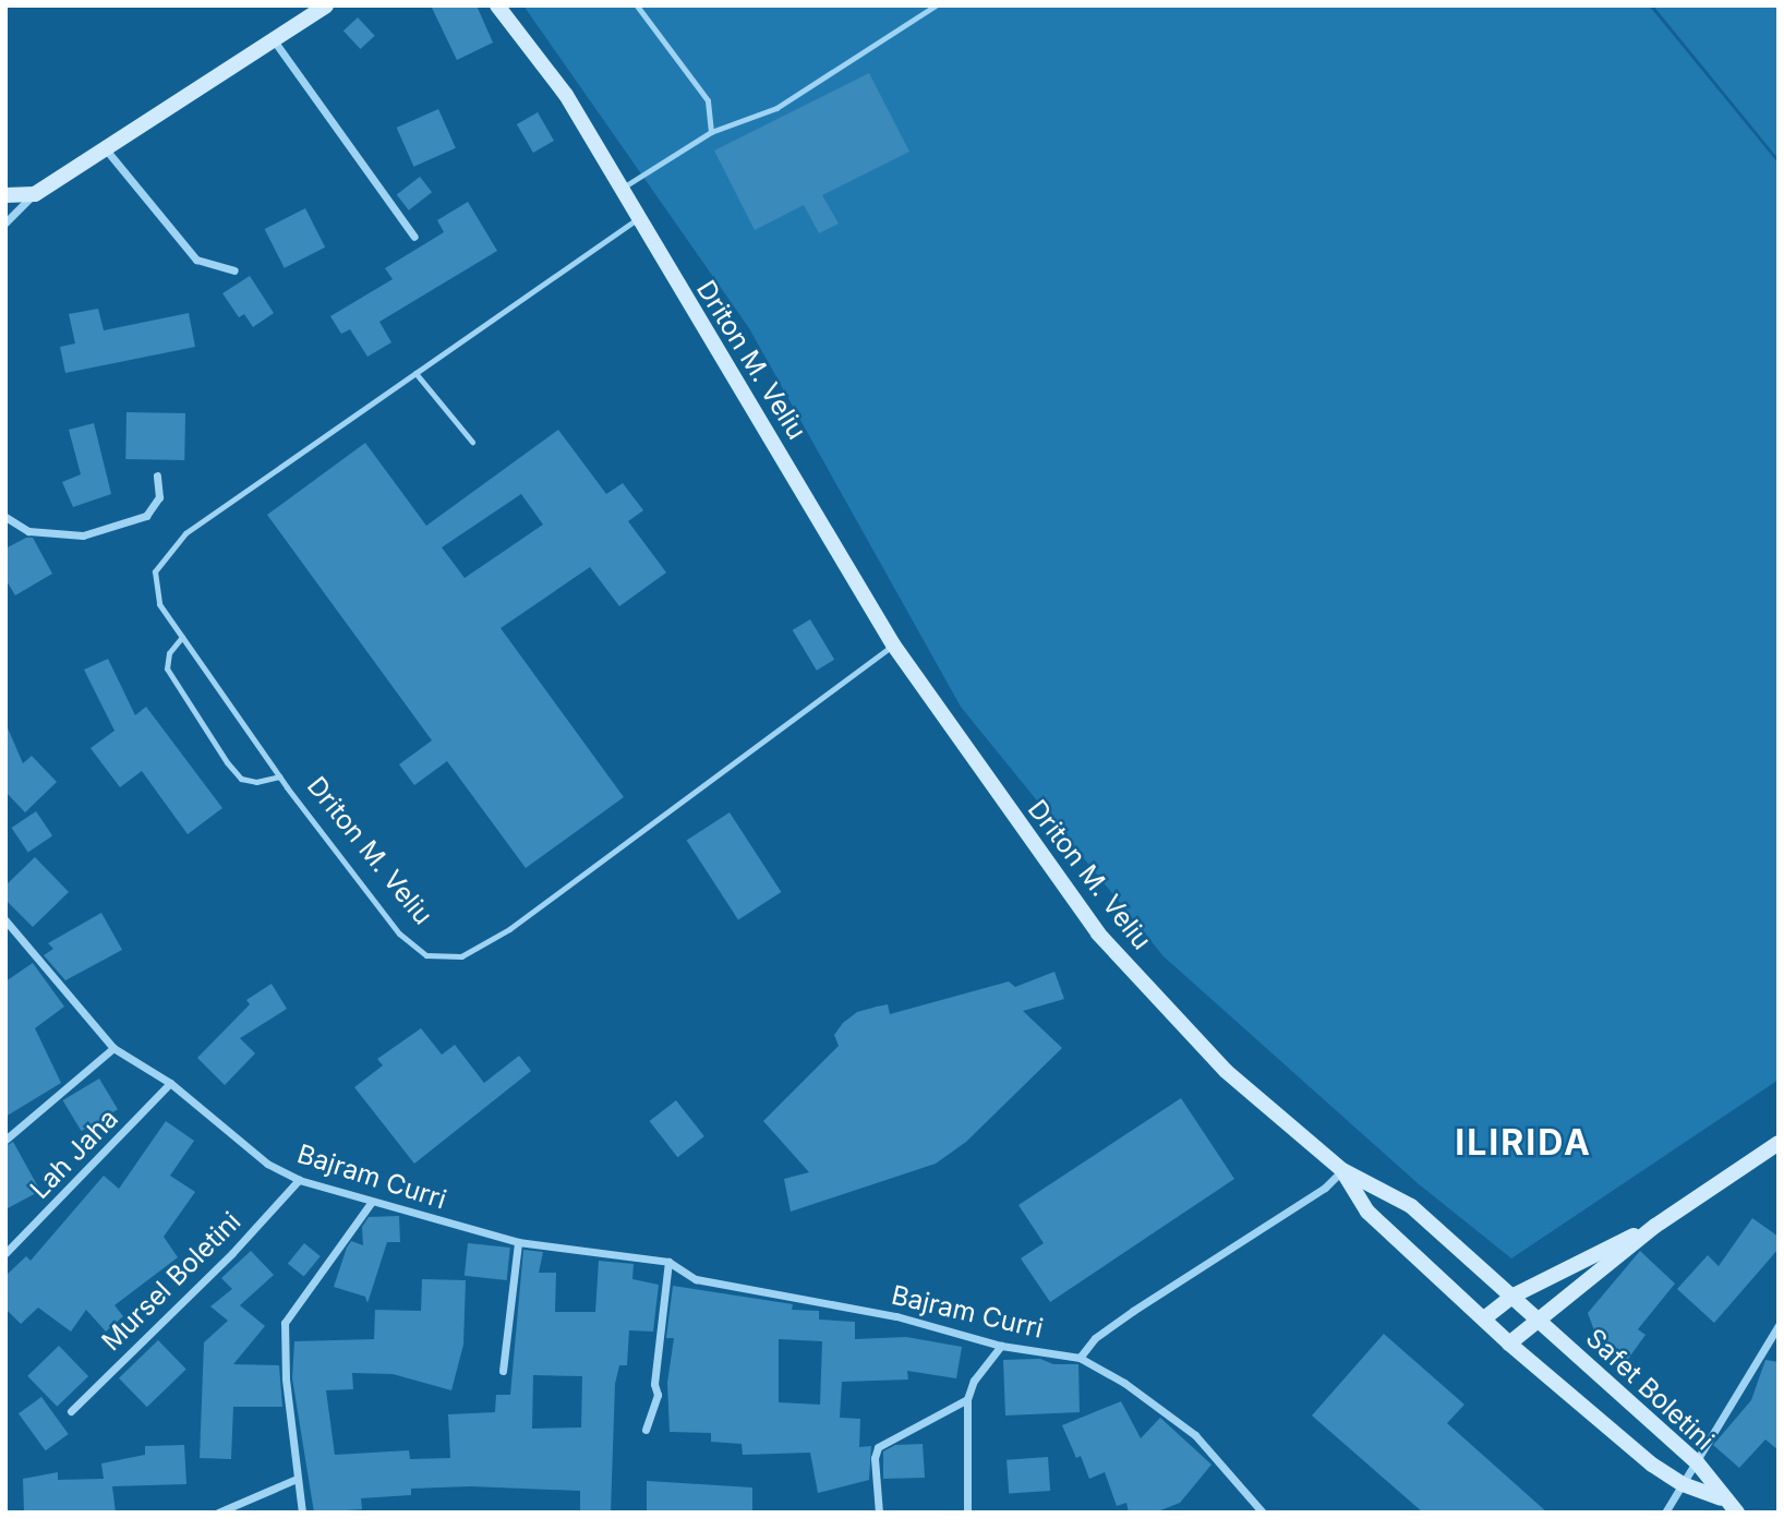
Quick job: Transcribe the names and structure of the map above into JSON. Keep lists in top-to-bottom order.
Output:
{
  "streets": {
    "street": [
      "Driton M. Veliu",
      "Lah Jaha",
      "Bajram Curri",
      "Mursel Boletini",
      "Safet Boletini"
    ]
  },
  "crossings": [
    ["Driton M. Veliu", "Safet Boletini"],
    ["Lah Jaha", "Bajram Curri"],
    ["Bajram Curri", "Mursel Boletini"]
  ],
  "districts": ["ILIRIDA"]
}
